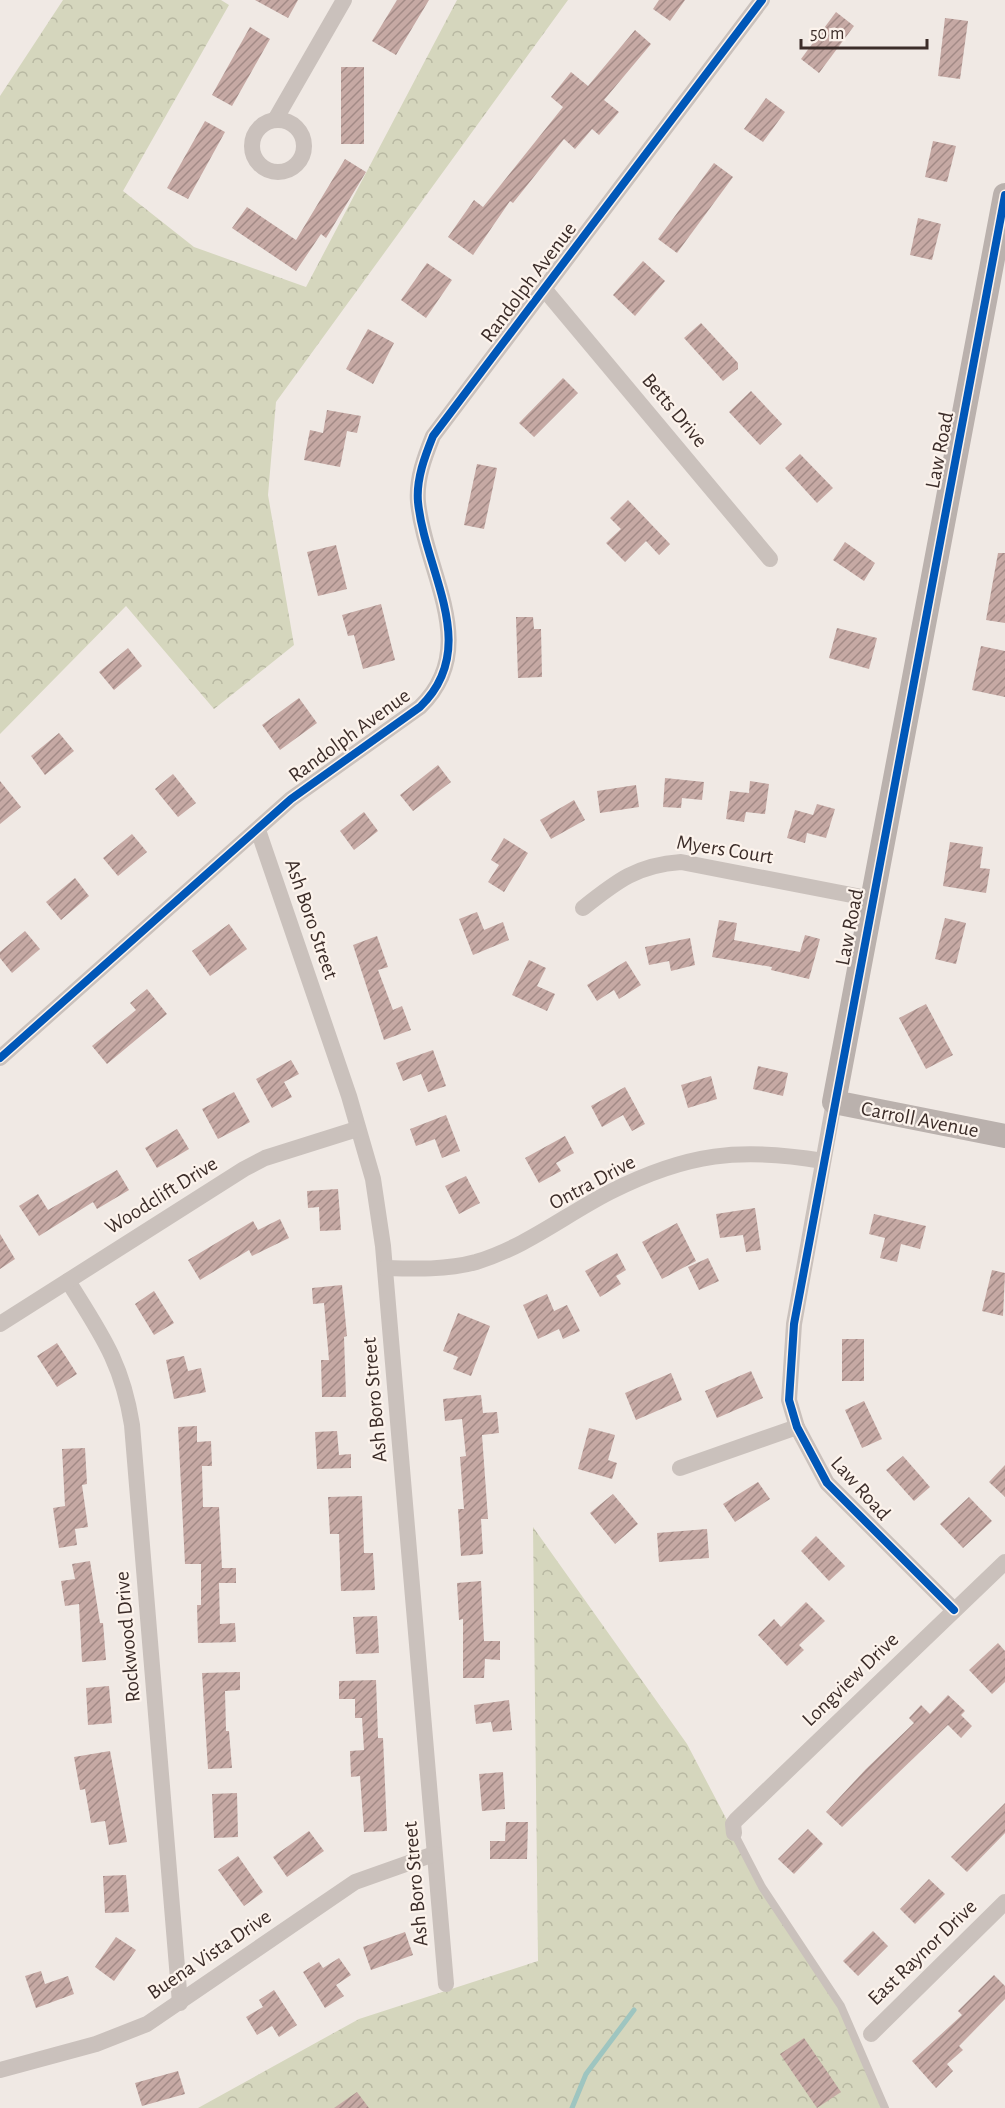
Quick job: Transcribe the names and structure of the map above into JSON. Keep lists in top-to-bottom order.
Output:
{
  "streets": {
    "street": [
      "Randolph Avenue",
      "Betts Drive",
      "Law Road",
      "Myers Court",
      "Ash Boro Street",
      "Carroll Avenue",
      "Ontra Drive",
      "Woodclift Drive",
      "Rockwood Drive",
      "Longview Drive",
      "East Raynor Drive",
      "Buena Vista Drive"
    ]
  },
  "crossings": [
    ["Randolph Avenue", "Betts Drive"],
    ["Randolph Avenue", "Ash Boro Street"],
    ["Law Road", "Myers Court"],
    ["Law Road", "Carroll Avenue"],
    ["Law Road", "Ontra Drive"],
    ["Law Road", "Longview Drive"],
    ["Ash Boro Street", "Ontra Drive"],
    ["Ash Boro Street", "Woodclift Drive"],
    ["Ash Boro Street", "Buena Vista Drive"],
    ["Woodclift Drive", "Rockwood Drive"],
    ["Rockwood Drive", "Buena Vista Drive"]
  ],
  "scale_bar": "50 m"
}
